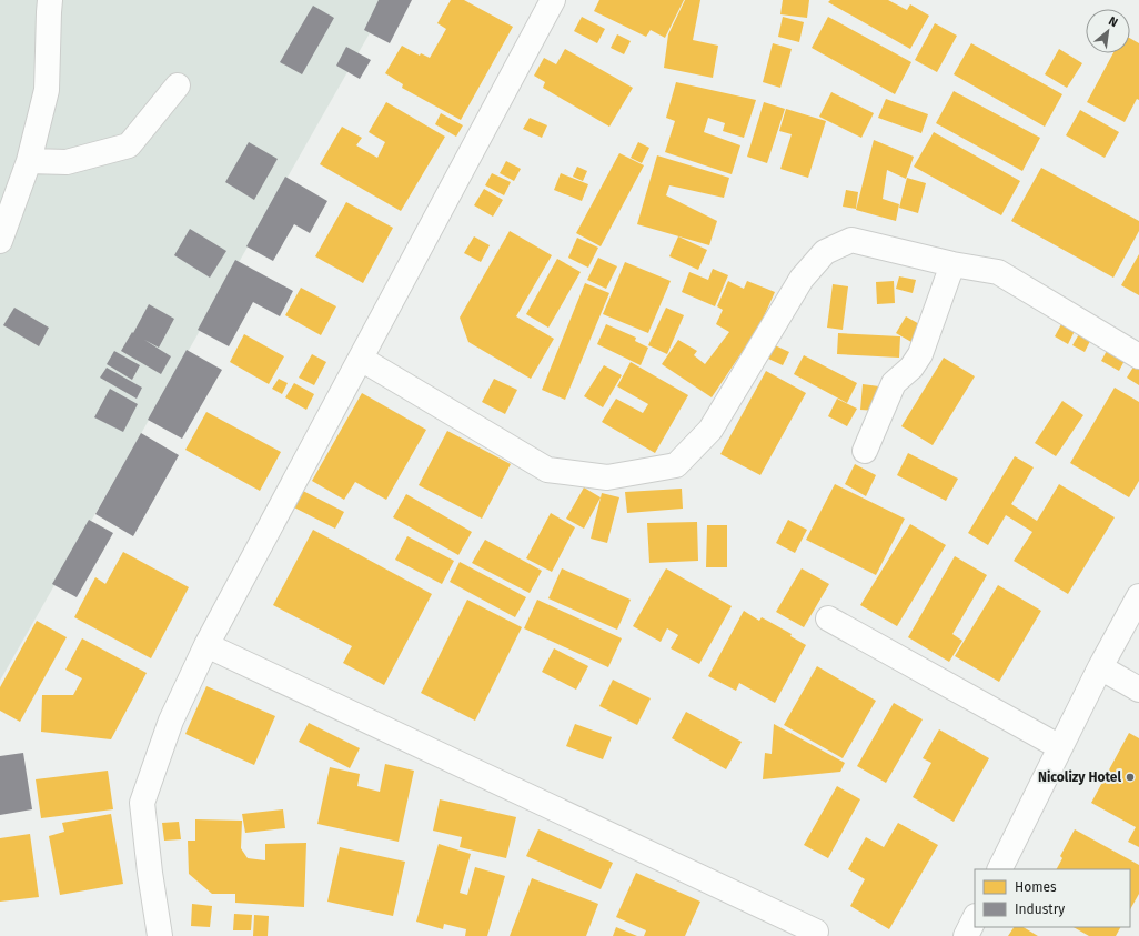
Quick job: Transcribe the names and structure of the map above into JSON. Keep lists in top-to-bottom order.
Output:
{
  "places": ["Nicolizy Hotel"],
  "legend": ["Homes", "Industry"],
  "north": "top right"
}
